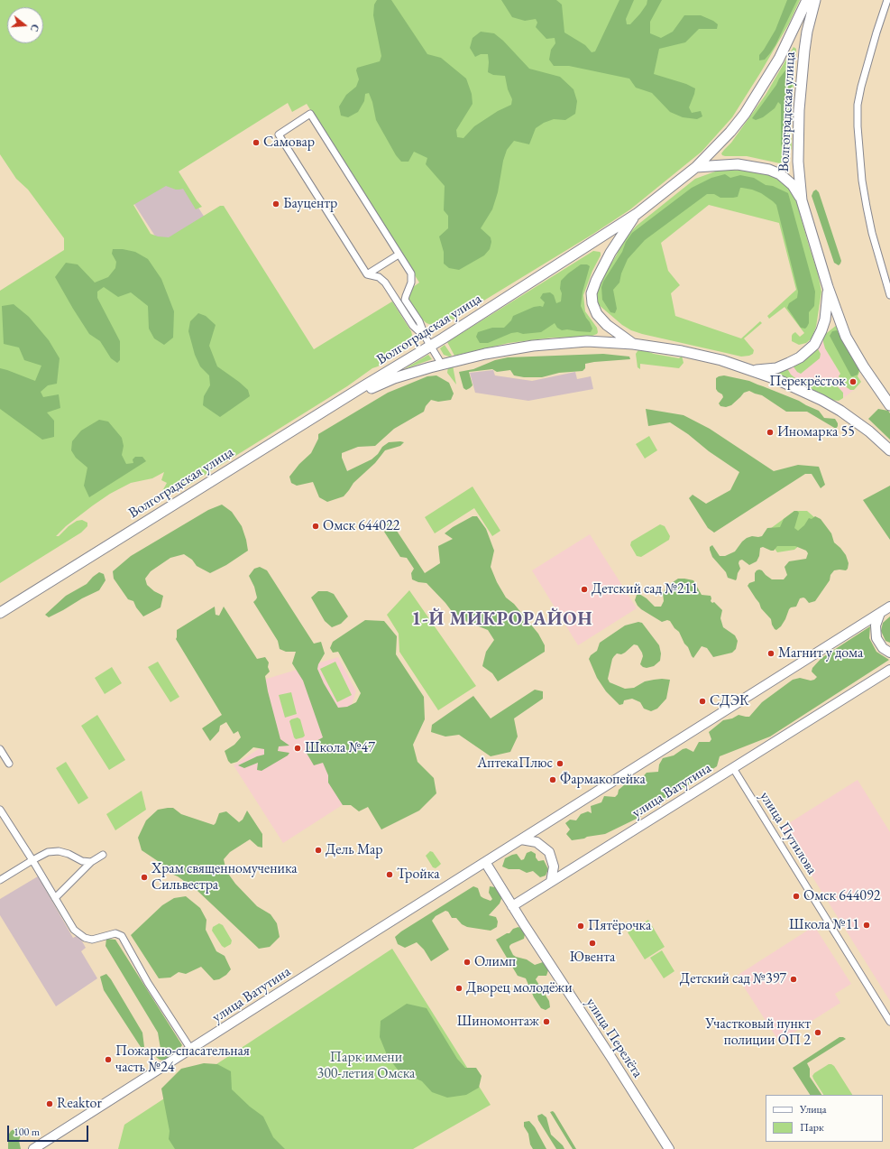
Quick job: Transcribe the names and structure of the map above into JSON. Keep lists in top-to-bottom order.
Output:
{
  "streets": {
    "main road": ["Волгоградская улица", "улица Ватутина", "улица Перелёта"],
    "street": ["улица Путилова"]
  },
  "crossings": [
    ["улица Ватутина", "улица Путилова"],
    ["улица Ватутина", "улица Перелёта"]
  ],
  "districts": ["1-Й МИКРОРАЙОН"],
  "parks": ["Парк имени 300-летия Омска"],
  "places": [
    "Самовар",
    "Бауцентр",
    "Перекрёсток",
    "Иномарка 55",
    "Омск 644022",
    "Детский сад №211",
    "Магнит у дома",
    "СДЭК",
    "Школа №47",
    "АптекаПлюс",
    "Фармакопейка",
    "Дель Мар",
    "Тройка",
    "Храм священномученика Сильвестра",
    "Омск 644092",
    "Школа №11",
    "Пятёрочка",
    "Ювента",
    "Олимп",
    "Детский сад №397",
    "Дворец молодёжи",
    "Шиномонтаж",
    "Участковый пункт полиции ОП 2",
    "Пожарно-спасательная часть №24",
    "Reaktor"
  ],
  "legend": ["Улица", "Парк"],
  "scale_bar": "100 m",
  "north": "right"
}
